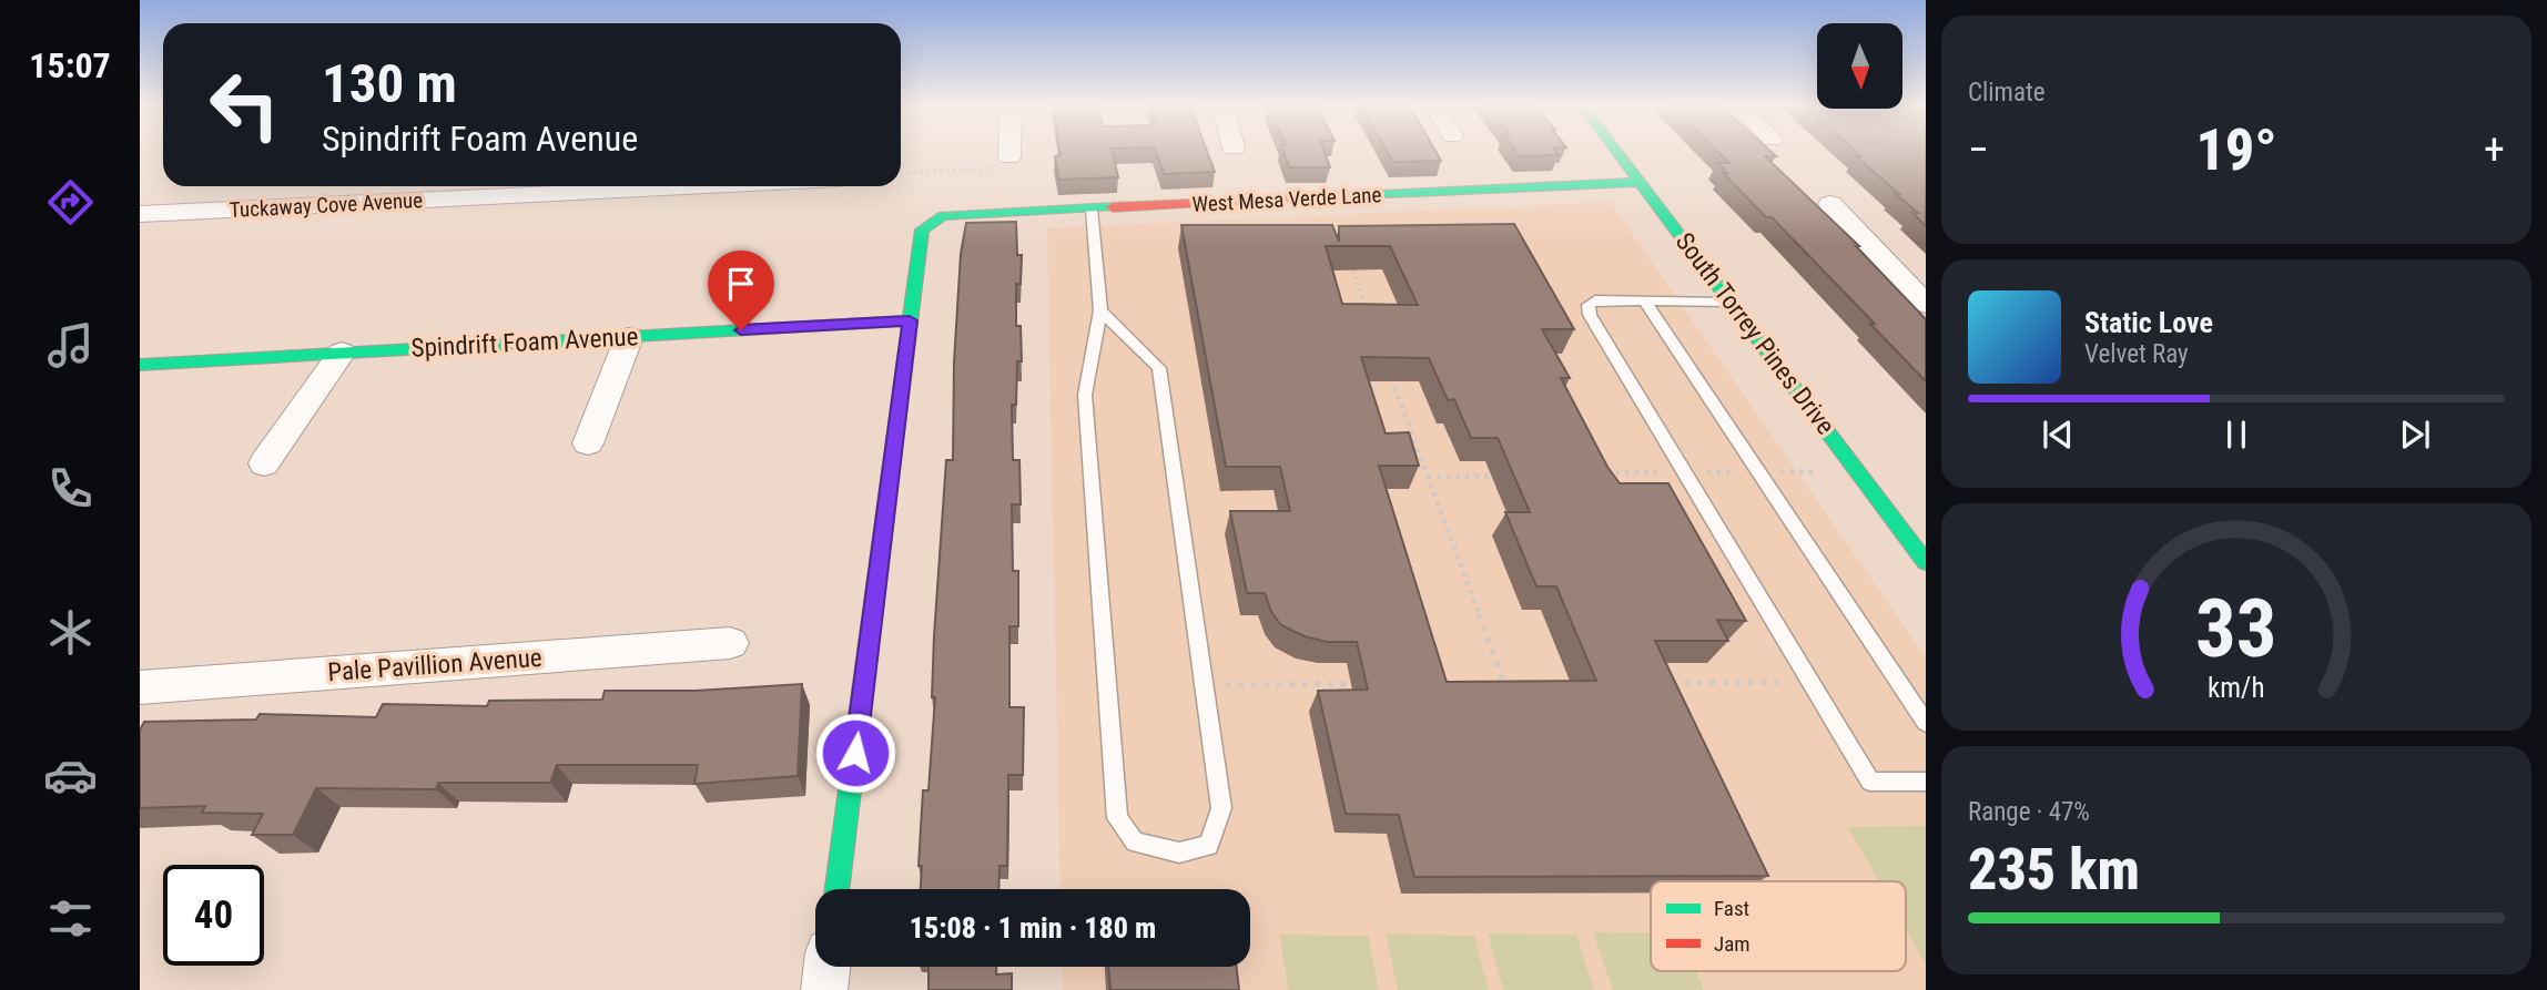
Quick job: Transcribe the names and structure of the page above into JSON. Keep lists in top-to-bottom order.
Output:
{
  "streets": {
    "street": [
      "West Mesa Verde Lane",
      "Tuckaway Cove Avenue",
      "South Torrey Pines Drive",
      "Spindrift Foam Avenue",
      "Pale Pavillion Avenue"
    ]
  },
  "crossings": [
    ["West Mesa Verde Lane", "South Torrey Pines Drive"],
    ["West Mesa Verde Lane", "Spindrift Foam Avenue"]
  ],
  "legend": ["Fast", "Jam"],
  "north": "bottom",
  "page": {
    "tabs": "15:07",
    "tile": [
      "Climate",
      ["Range · 47%", "235 km"]
    ],
    "turn": ["130 m", "Spindrift Foam Avenue"],
    "heat": ["−", "19°", "+"],
    "song": ["Static Love", "Velvet Ray"],
    "limit": "40",
    "trip": "15:08 · 1 min · 180 m",
    "gauge": ["33", "km/h"]
  }
}
